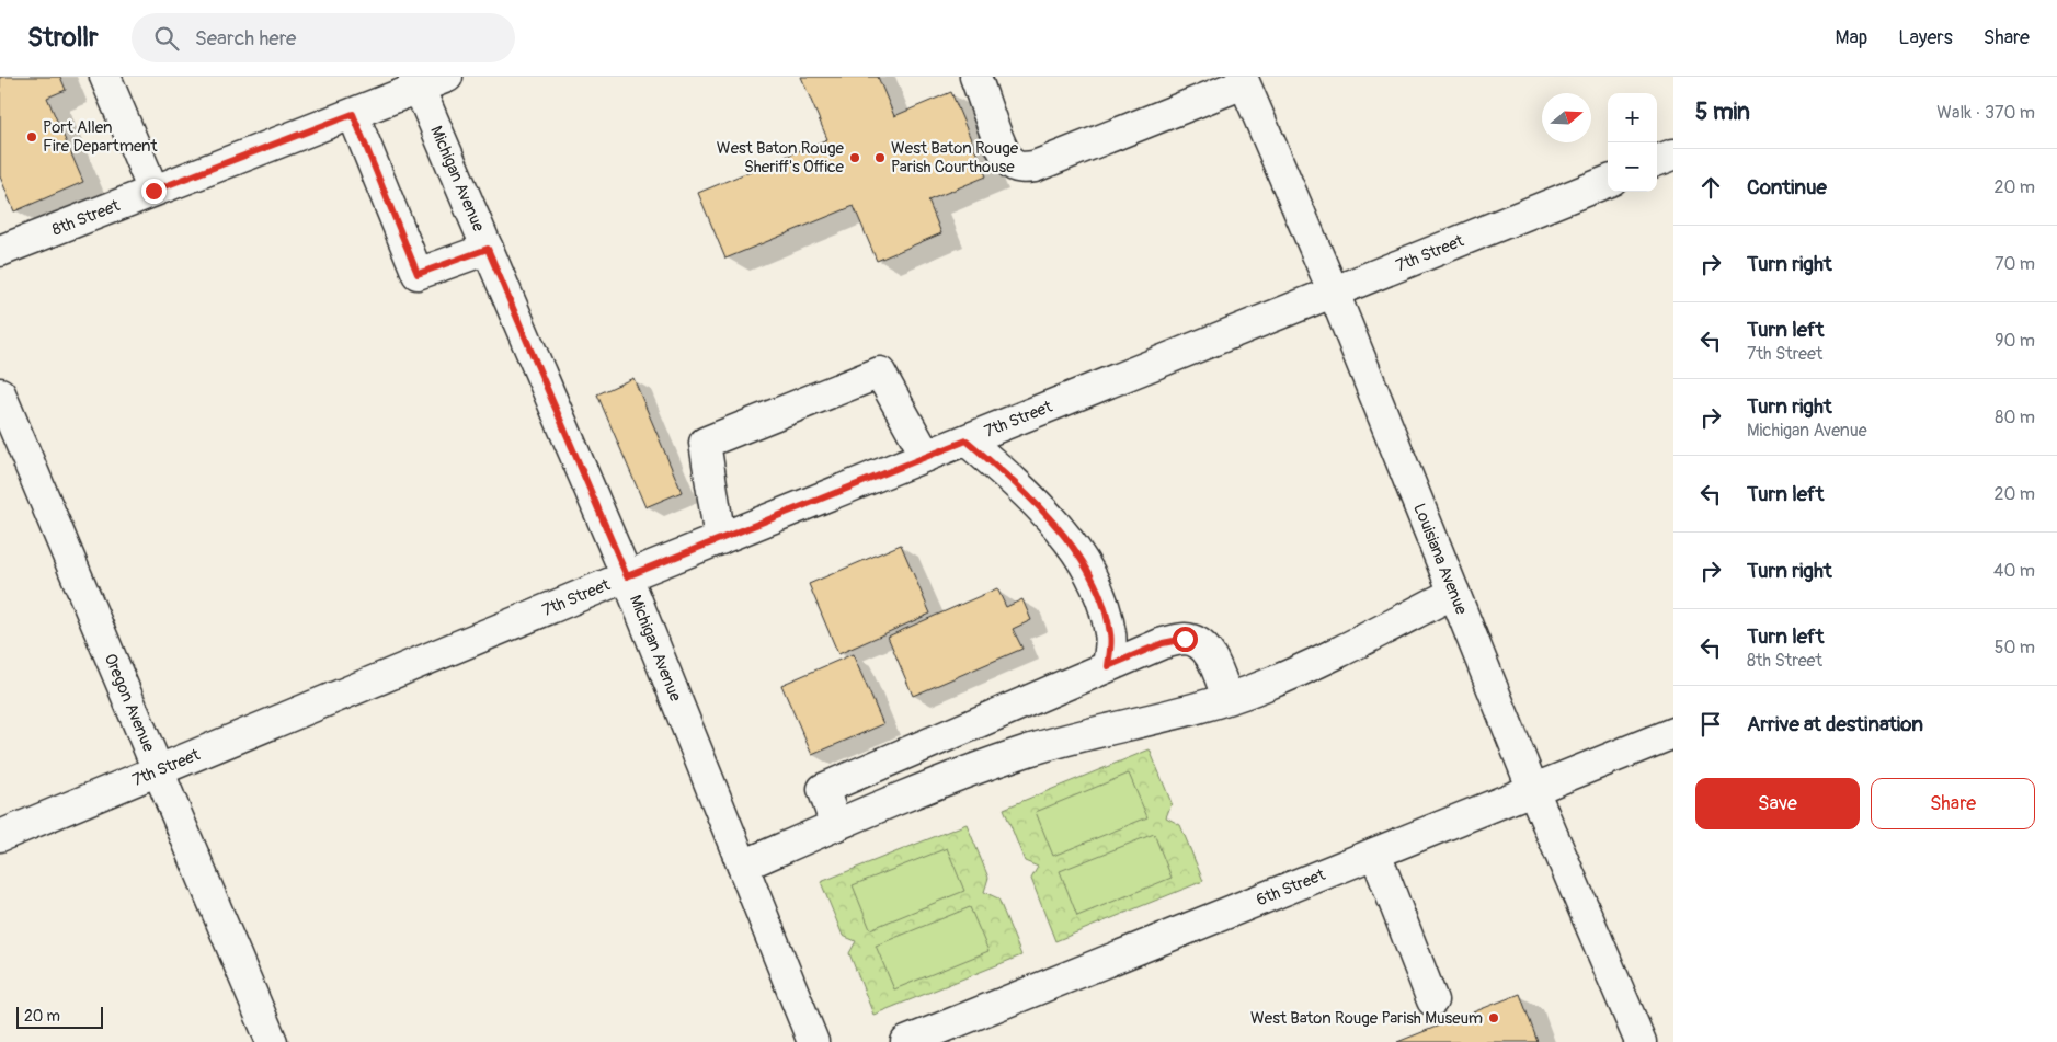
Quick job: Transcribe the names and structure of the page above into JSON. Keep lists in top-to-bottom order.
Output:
{
  "streets": {
    "street": [
      "Michigan Avenue",
      "8th Street",
      "7th Street",
      "Louisiana Avenue",
      "Oregon Avenue",
      "6th Street"
    ]
  },
  "crossings": [
    ["Michigan Avenue", "8th Street"],
    ["Michigan Avenue", "7th Street"],
    ["7th Street", "Louisiana Avenue"],
    ["7th Street", "Oregon Avenue"],
    ["Louisiana Avenue", "6th Street"]
  ],
  "places": [
    "Port Allen Fire Department",
    "West Baton Rouge Sheriff's Office",
    "West Baton Rouge Parish Courthouse",
    "West Baton Rouge Parish Museum"
  ],
  "scale_bar": "20 m",
  "north": "right",
  "page": {
    "header": "Strollr",
    "search": "Search here",
    "nav": ["Map", "Layers", "Share"],
    "heading": ["5 min", "Walk · 370 m"],
    "map_buttons": ["+", "−"],
    "list": [
      ["Continue", "20 m"],
      ["Turn right", "70 m"],
      ["Turn left", "7th Street", "90 m"],
      ["Turn right", "Michigan Avenue", "80 m"],
      ["Turn left", "20 m"],
      ["Turn right", "40 m"],
      ["Turn left", "8th Street", "50 m"],
      "Arrive at destination"
    ],
    "buttons": ["Save", "Share"],
    "scale": "20 m"
  }
}
